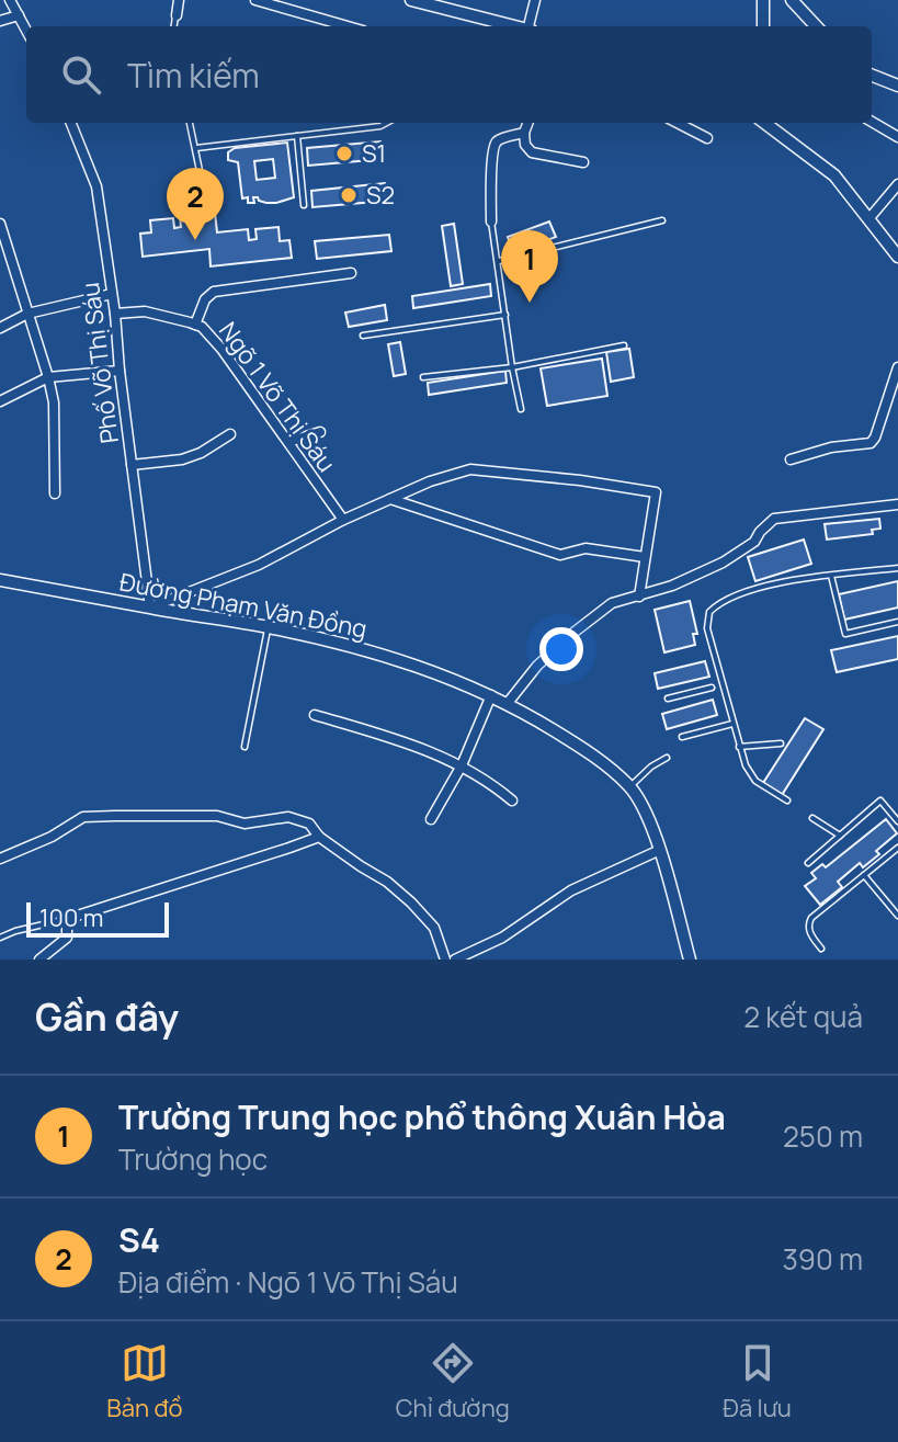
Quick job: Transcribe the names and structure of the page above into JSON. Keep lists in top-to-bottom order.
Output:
{
  "streets": {
    "street": ["Phố Võ Thị Sáu", "Ngõ 1 Võ Thị Sáu", "Đường Phạm Văn Đồng"]
  },
  "crossings": [
    ["Phố Võ Thị Sáu", "Ngõ 1 Võ Thị Sáu"],
    ["Phố Võ Thị Sáu", "Đường Phạm Văn Đồng"]
  ],
  "places": ["S1", "S2"],
  "scale_bar": "100 m",
  "page": {
    "search": "Tìm kiếm",
    "pins": ["2", "1"],
    "scale": "100 m",
    "heading": ["Gần đây", "2 kết quả"],
    "list": [
      {
        "mark": "1",
        "name": "Trường Trung học phổ thông Xuân Hòa",
        "note": "Trường học",
        "value": "250 m"
      },
      {
        "mark": "2",
        "name": "S4",
        "note": "Địa điểm · Ngõ 1 Võ Thị Sáu",
        "value": "390 m"
      }
    ],
    "nav": ["Bản đồ", "Chỉ đường", "Đã lưu"]
  }
}
